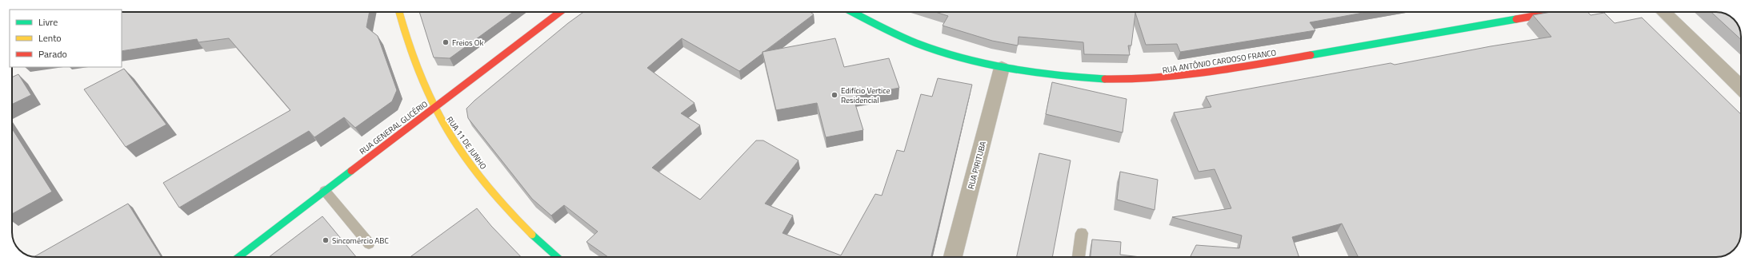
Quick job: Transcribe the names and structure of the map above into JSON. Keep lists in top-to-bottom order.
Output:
{
  "streets": {
    "street": [
      "RUA ANTÔNIO CARDOSO FRANCO",
      "RUA GENERAL GLICÉRIO",
      "RUA 11 DE JUNHO",
      "RUA PIRITUBA"
    ]
  },
  "crossings": [
    ["RUA ANTÔNIO CARDOSO FRANCO", "RUA PIRITUBA"],
    ["RUA GENERAL GLICÉRIO", "RUA 11 DE JUNHO"]
  ],
  "places": ["Freios Ok", "Edifício Vertice Residencial", "Sincomércio ABC"],
  "legend": ["Livre", "Lento", "Parado"]
}
